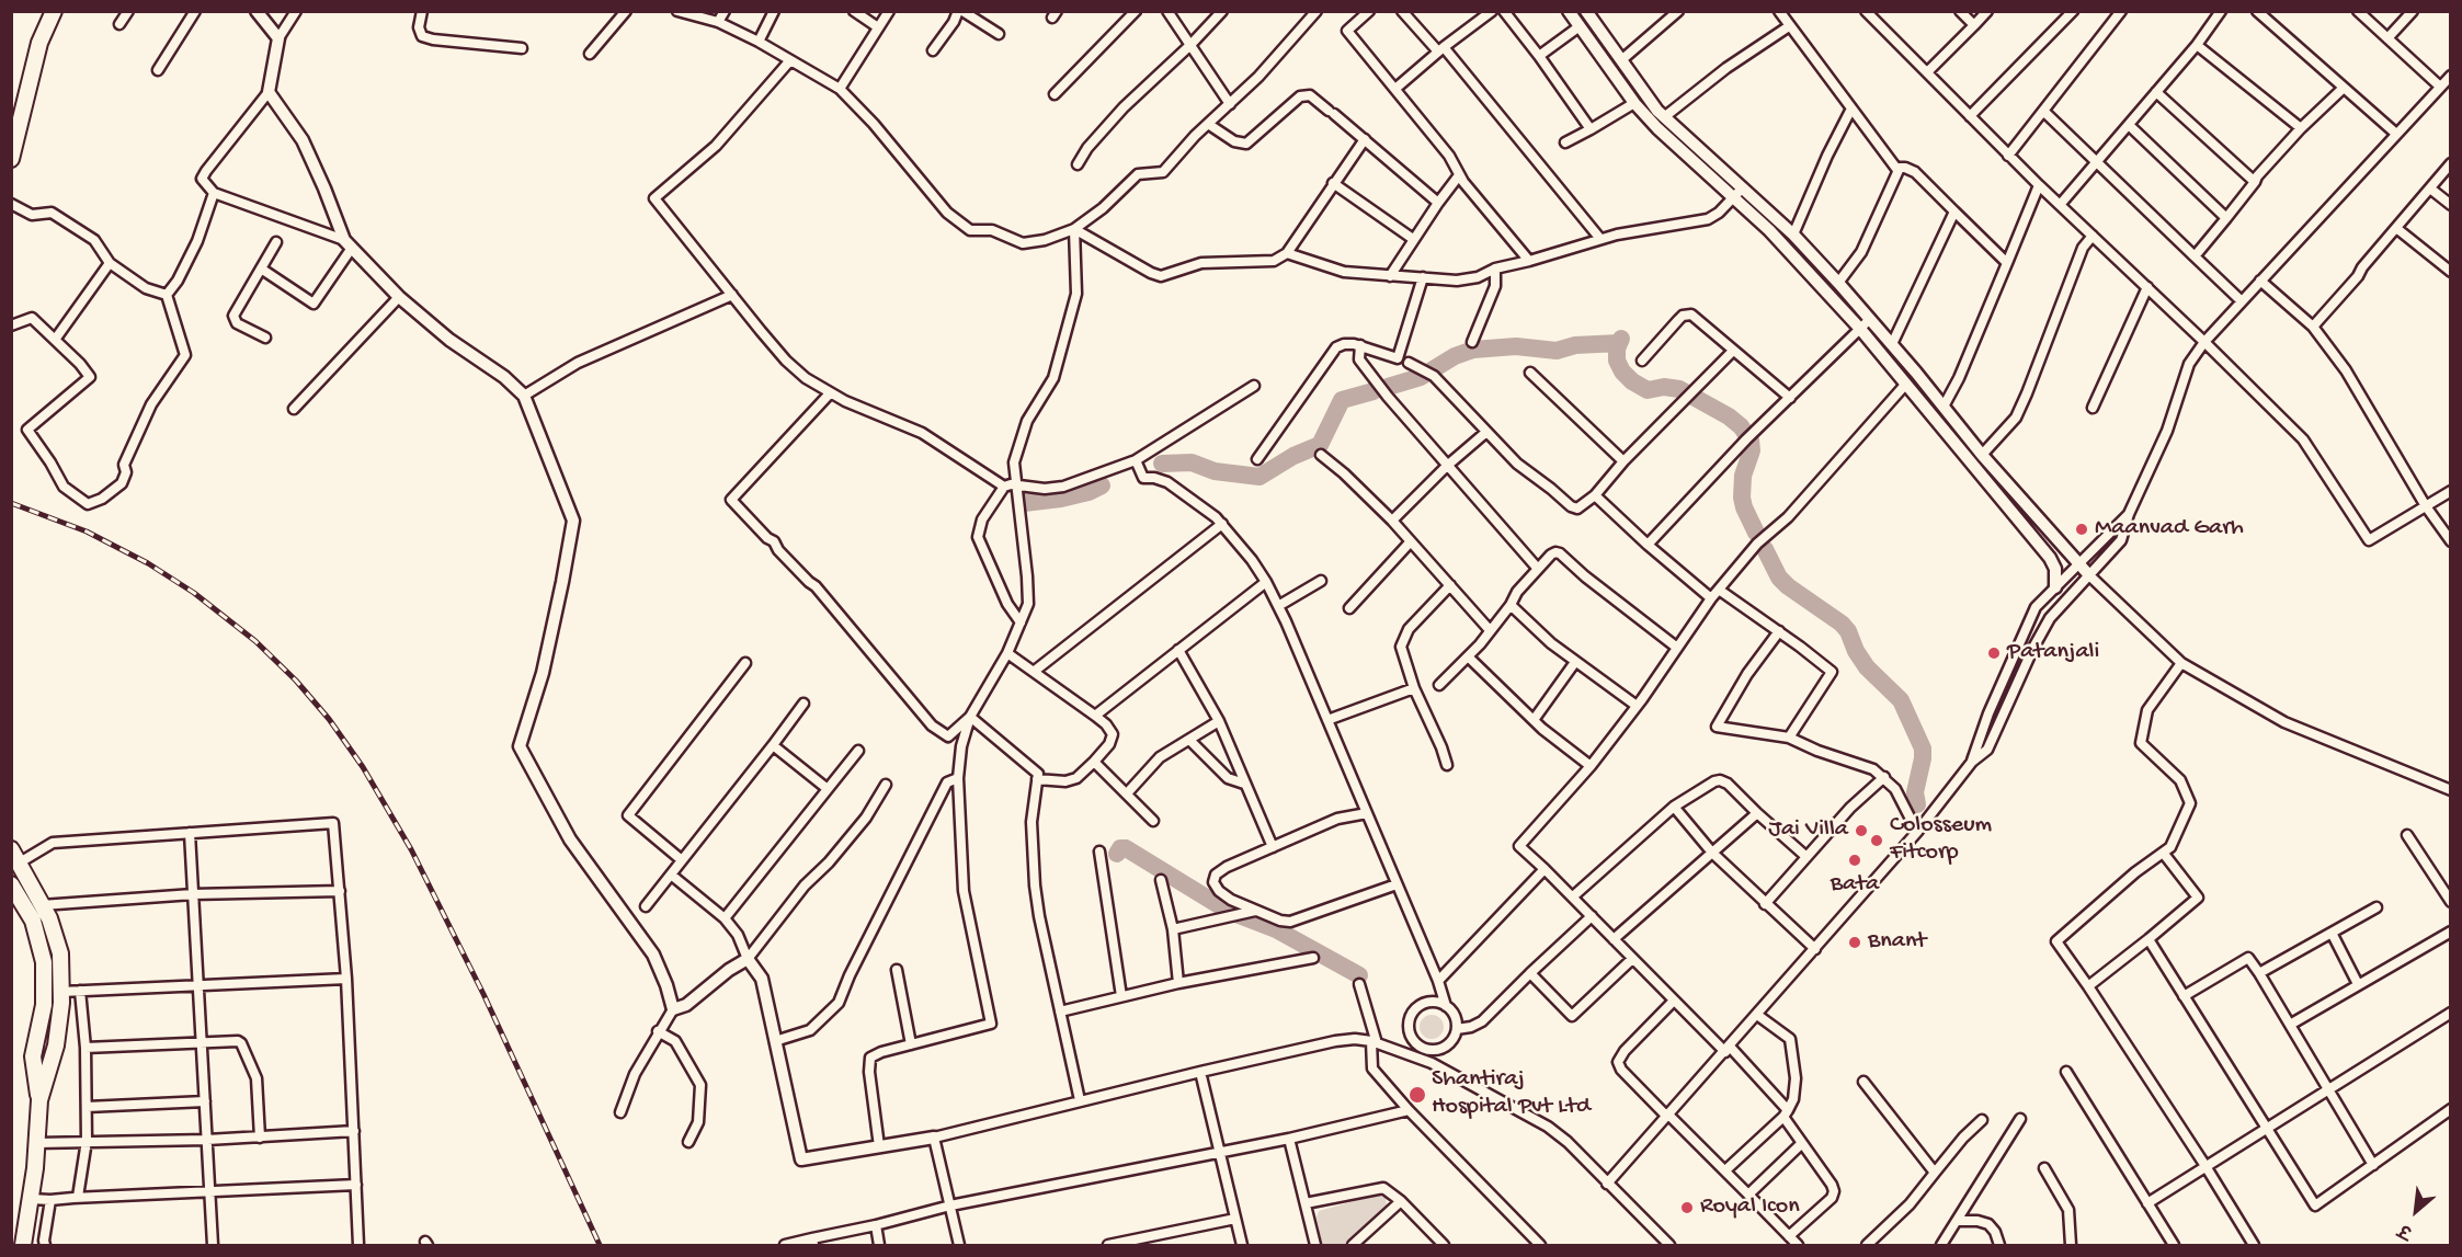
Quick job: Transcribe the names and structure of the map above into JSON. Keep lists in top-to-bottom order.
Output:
{
  "places": [
    "Maanvad Garh",
    "Patanjali",
    "Jai Villa",
    "Colosseum Fitcorp",
    "Bata",
    "Bnant",
    "Shantiraj Hospital Pvt Ltd",
    "Royal Icon"
  ],
  "north": "bottom left"
}
